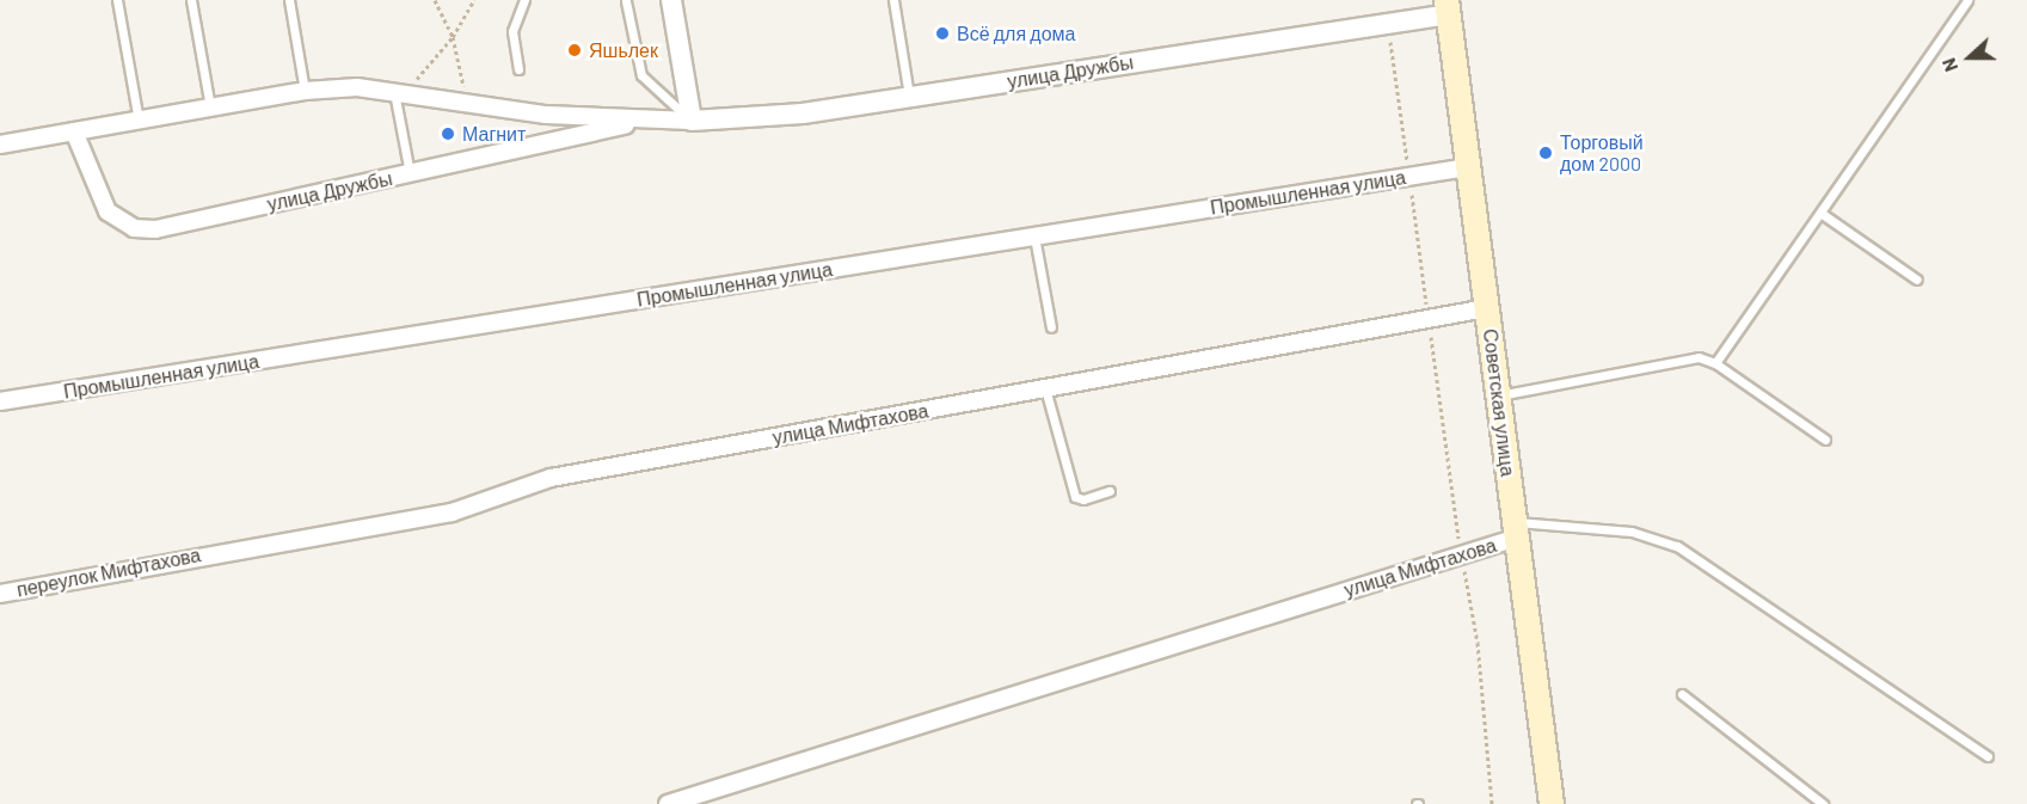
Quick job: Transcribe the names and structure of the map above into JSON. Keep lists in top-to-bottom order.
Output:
{
  "streets": {
    "main road": ["Советская улица"],
    "street": [
      "улица Дружбы",
      "Промышленная улица",
      "улица Мифтахова",
      "переулок Мифтахова"
    ]
  },
  "crossings": [
    ["улица Дружбы", "Советская улица"],
    ["Промышленная улица", "Советская улица"],
    ["Советская улица", "улица Мифтахова"],
    ["улица Мифтахова", "переулок Мифтахова"]
  ],
  "places": [
    "Всё для дома",
    "Яшьлек",
    "Магнит",
    "Торговый дом 2000"
  ],
  "north": "left"
}
